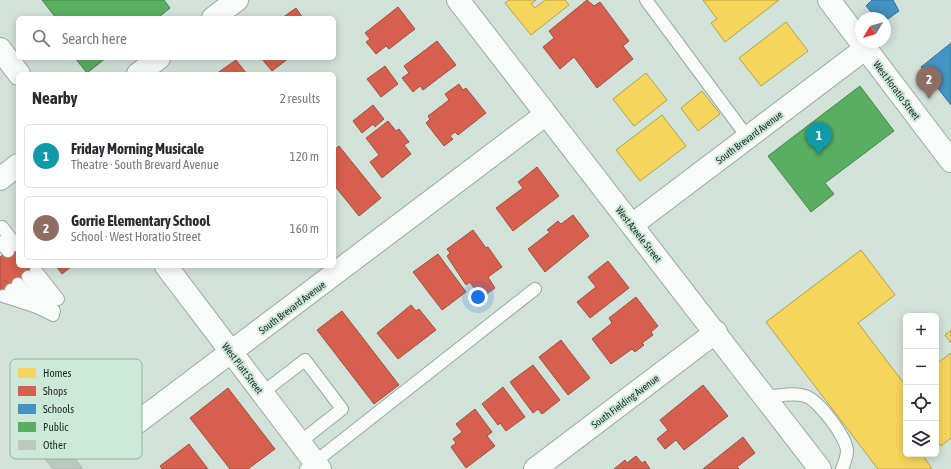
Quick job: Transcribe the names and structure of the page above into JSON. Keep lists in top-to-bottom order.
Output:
{
  "streets": {
    "street": [
      "West Horatio Street",
      "South Brevard Avenue",
      "West Azeele Street",
      "West Platt Street",
      "South Fielding Avenue"
    ]
  },
  "crossings": [
    ["West Horatio Street", "South Brevard Avenue"],
    ["South Brevard Avenue", "West Azeele Street"],
    ["South Brevard Avenue", "West Platt Street"],
    ["West Azeele Street", "South Fielding Avenue"]
  ],
  "legend": [
    "Homes",
    "Shops",
    "Schools",
    "Public",
    "Other"
  ],
  "north": "bottom left",
  "page": {
    "search": "Search here",
    "pins": ["2", "1"],
    "heading": ["Nearby", "2 results"],
    "list": [
      {
        "mark": "1",
        "name": "Friday Morning Musicale",
        "note": "Theatre · South Brevard Avenue",
        "value": "120 m"
      },
      {
        "mark": "2",
        "name": "Gorrie Elementary School",
        "note": "School · West Horatio Street",
        "value": "160 m"
      }
    ],
    "map_buttons": ["+", "−"]
  }
}
